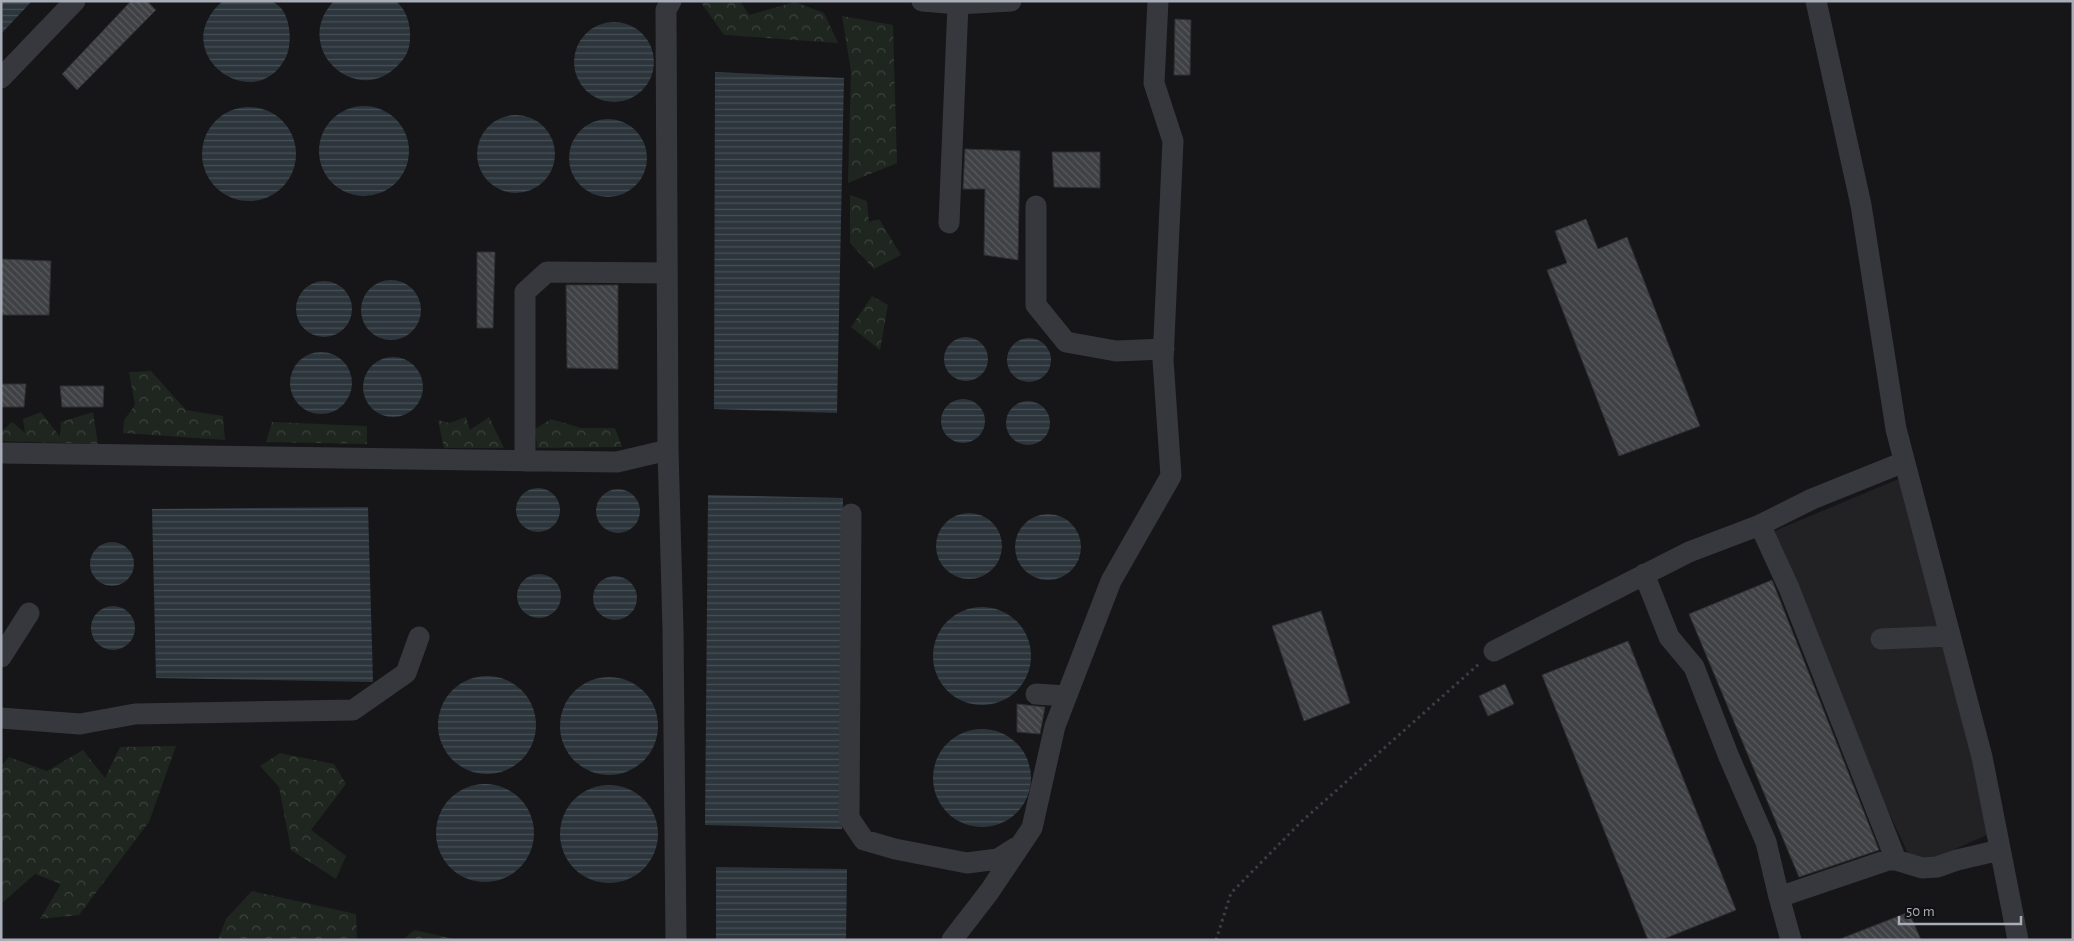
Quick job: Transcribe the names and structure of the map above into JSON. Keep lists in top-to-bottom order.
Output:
{
  "scale_bar": "50 m"
}
